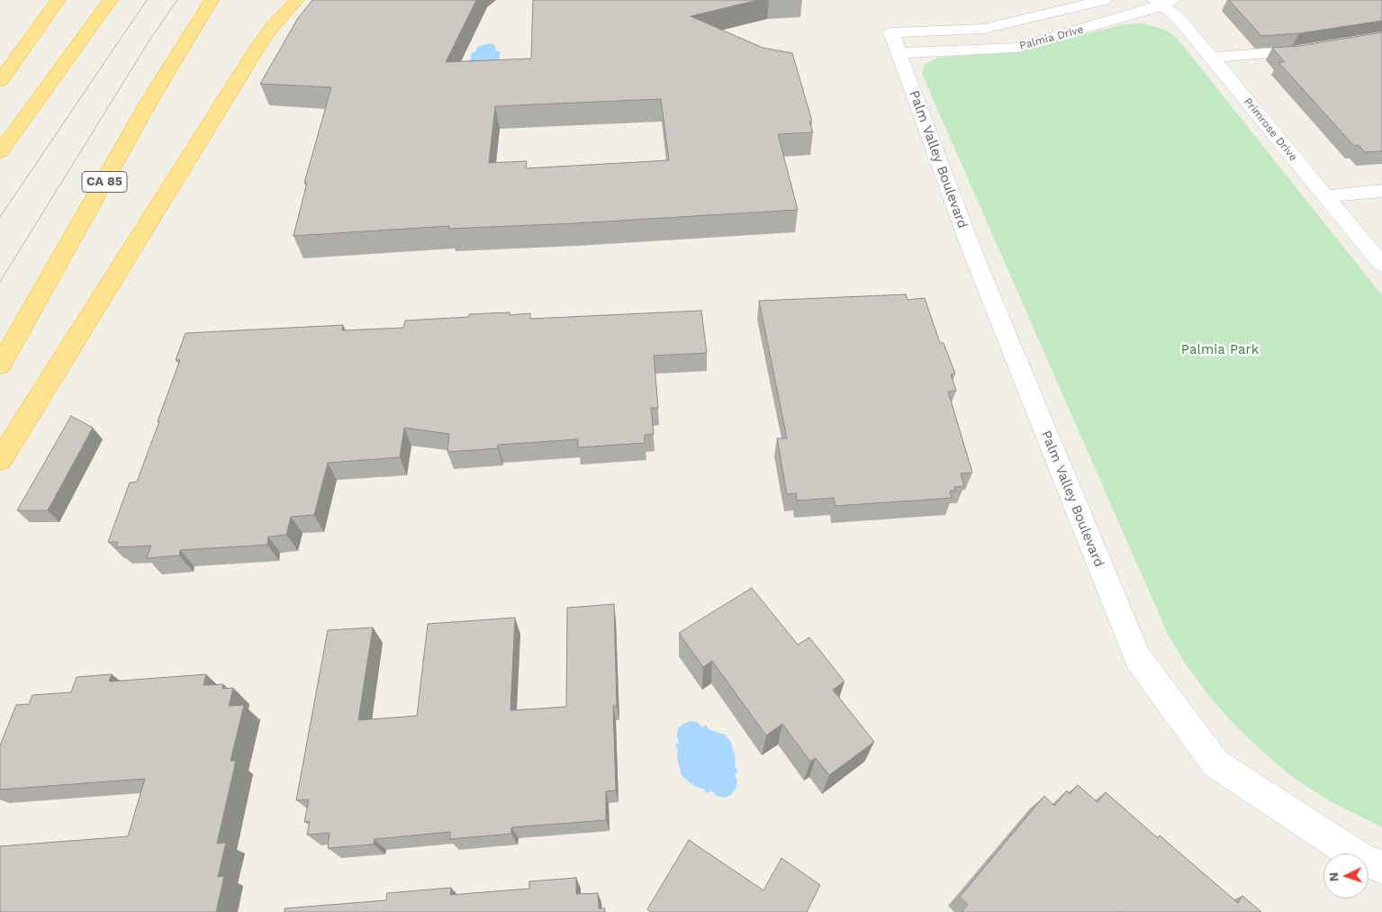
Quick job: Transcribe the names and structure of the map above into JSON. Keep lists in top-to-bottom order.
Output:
{
  "streets": {
    "highway": ["CA 85"],
    "street": ["Palmia Drive", "Primrose Drive", "Palm Valley Boulevard"]
  },
  "crossings": [
    ["Palmia Drive", "Primrose Drive"],
    ["Palmia Drive", "Palm Valley Boulevard"]
  ],
  "parks": ["Palmia Park"],
  "north": "left"
}
